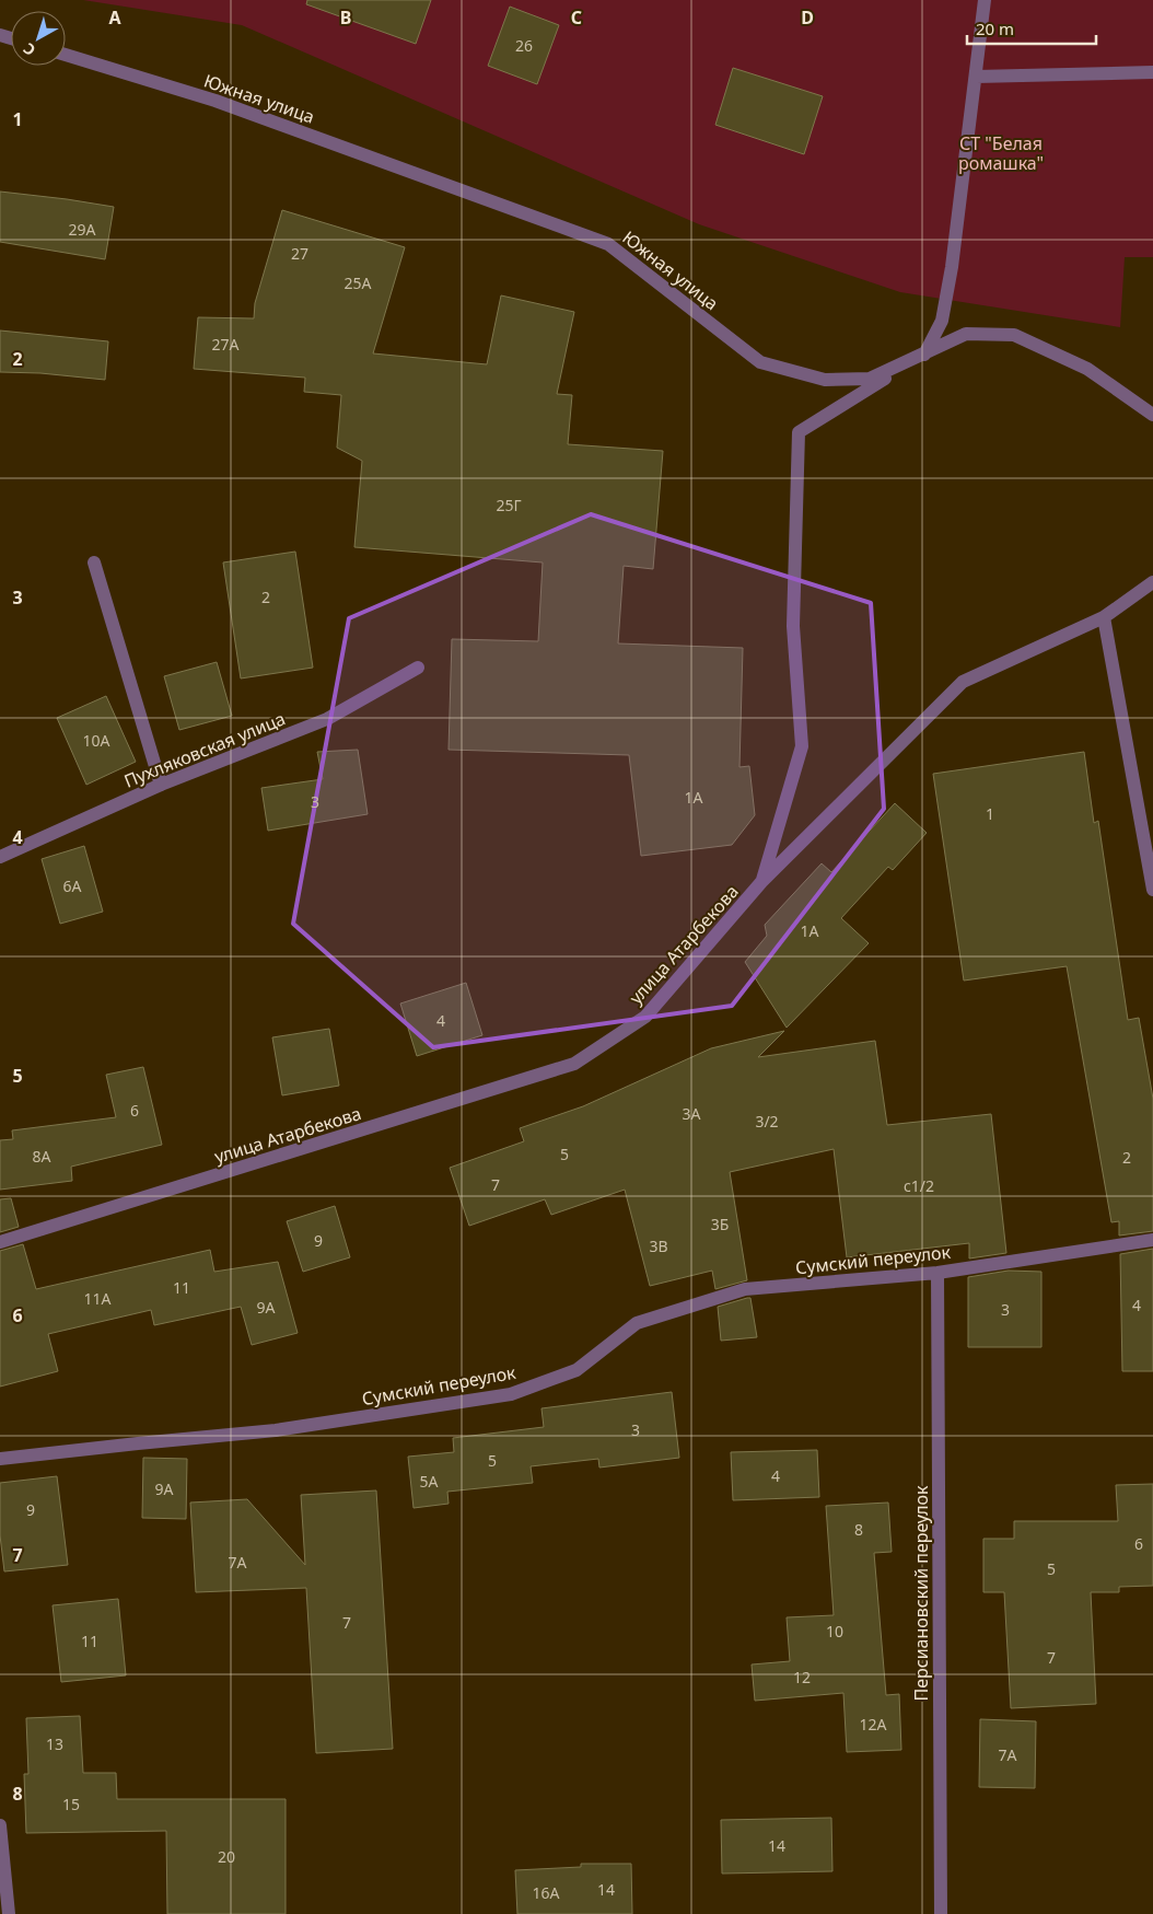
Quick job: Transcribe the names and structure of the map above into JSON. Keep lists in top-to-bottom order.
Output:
{
  "streets": {
    "street": [
      "Южная улица",
      "Пухляковская улица",
      "улица Атарбекова",
      "Сумский переулок",
      "Персиановский переулок"
    ]
  },
  "crossings": [
    ["Сумский переулок", "Персиановский переулок"]
  ],
  "parks": ["СТ \"Белая ромашка\""],
  "house_numbers": [
    "26",
    "29А",
    "27",
    "25А",
    "27А",
    "25Г",
    "2",
    "10А",
    "1А",
    "3",
    "1",
    "6А",
    "1А",
    "4",
    "6",
    "3А",
    "3/2",
    "5",
    "8А",
    "2",
    "7",
    "с1/2",
    "3Б",
    "9",
    "3В",
    "11",
    "11А",
    "4",
    "9А",
    "3",
    "3",
    "5",
    "4",
    "5А",
    "9А",
    "9",
    "8",
    "6",
    "7А",
    "5",
    "7",
    "10",
    "11",
    "7",
    "12",
    "12А",
    "13",
    "7А",
    "15",
    "14",
    "20",
    "14",
    "16А"
  ],
  "scale_bar": "20 m",
  "north": "bottom left",
  "grid": {
    "columns": [
      "A",
      "B",
      "C",
      "D"
    ],
    "rows": [
      "1",
      "2",
      "3",
      "4",
      "5",
      "6",
      "7",
      "8"
    ]
  }
}
